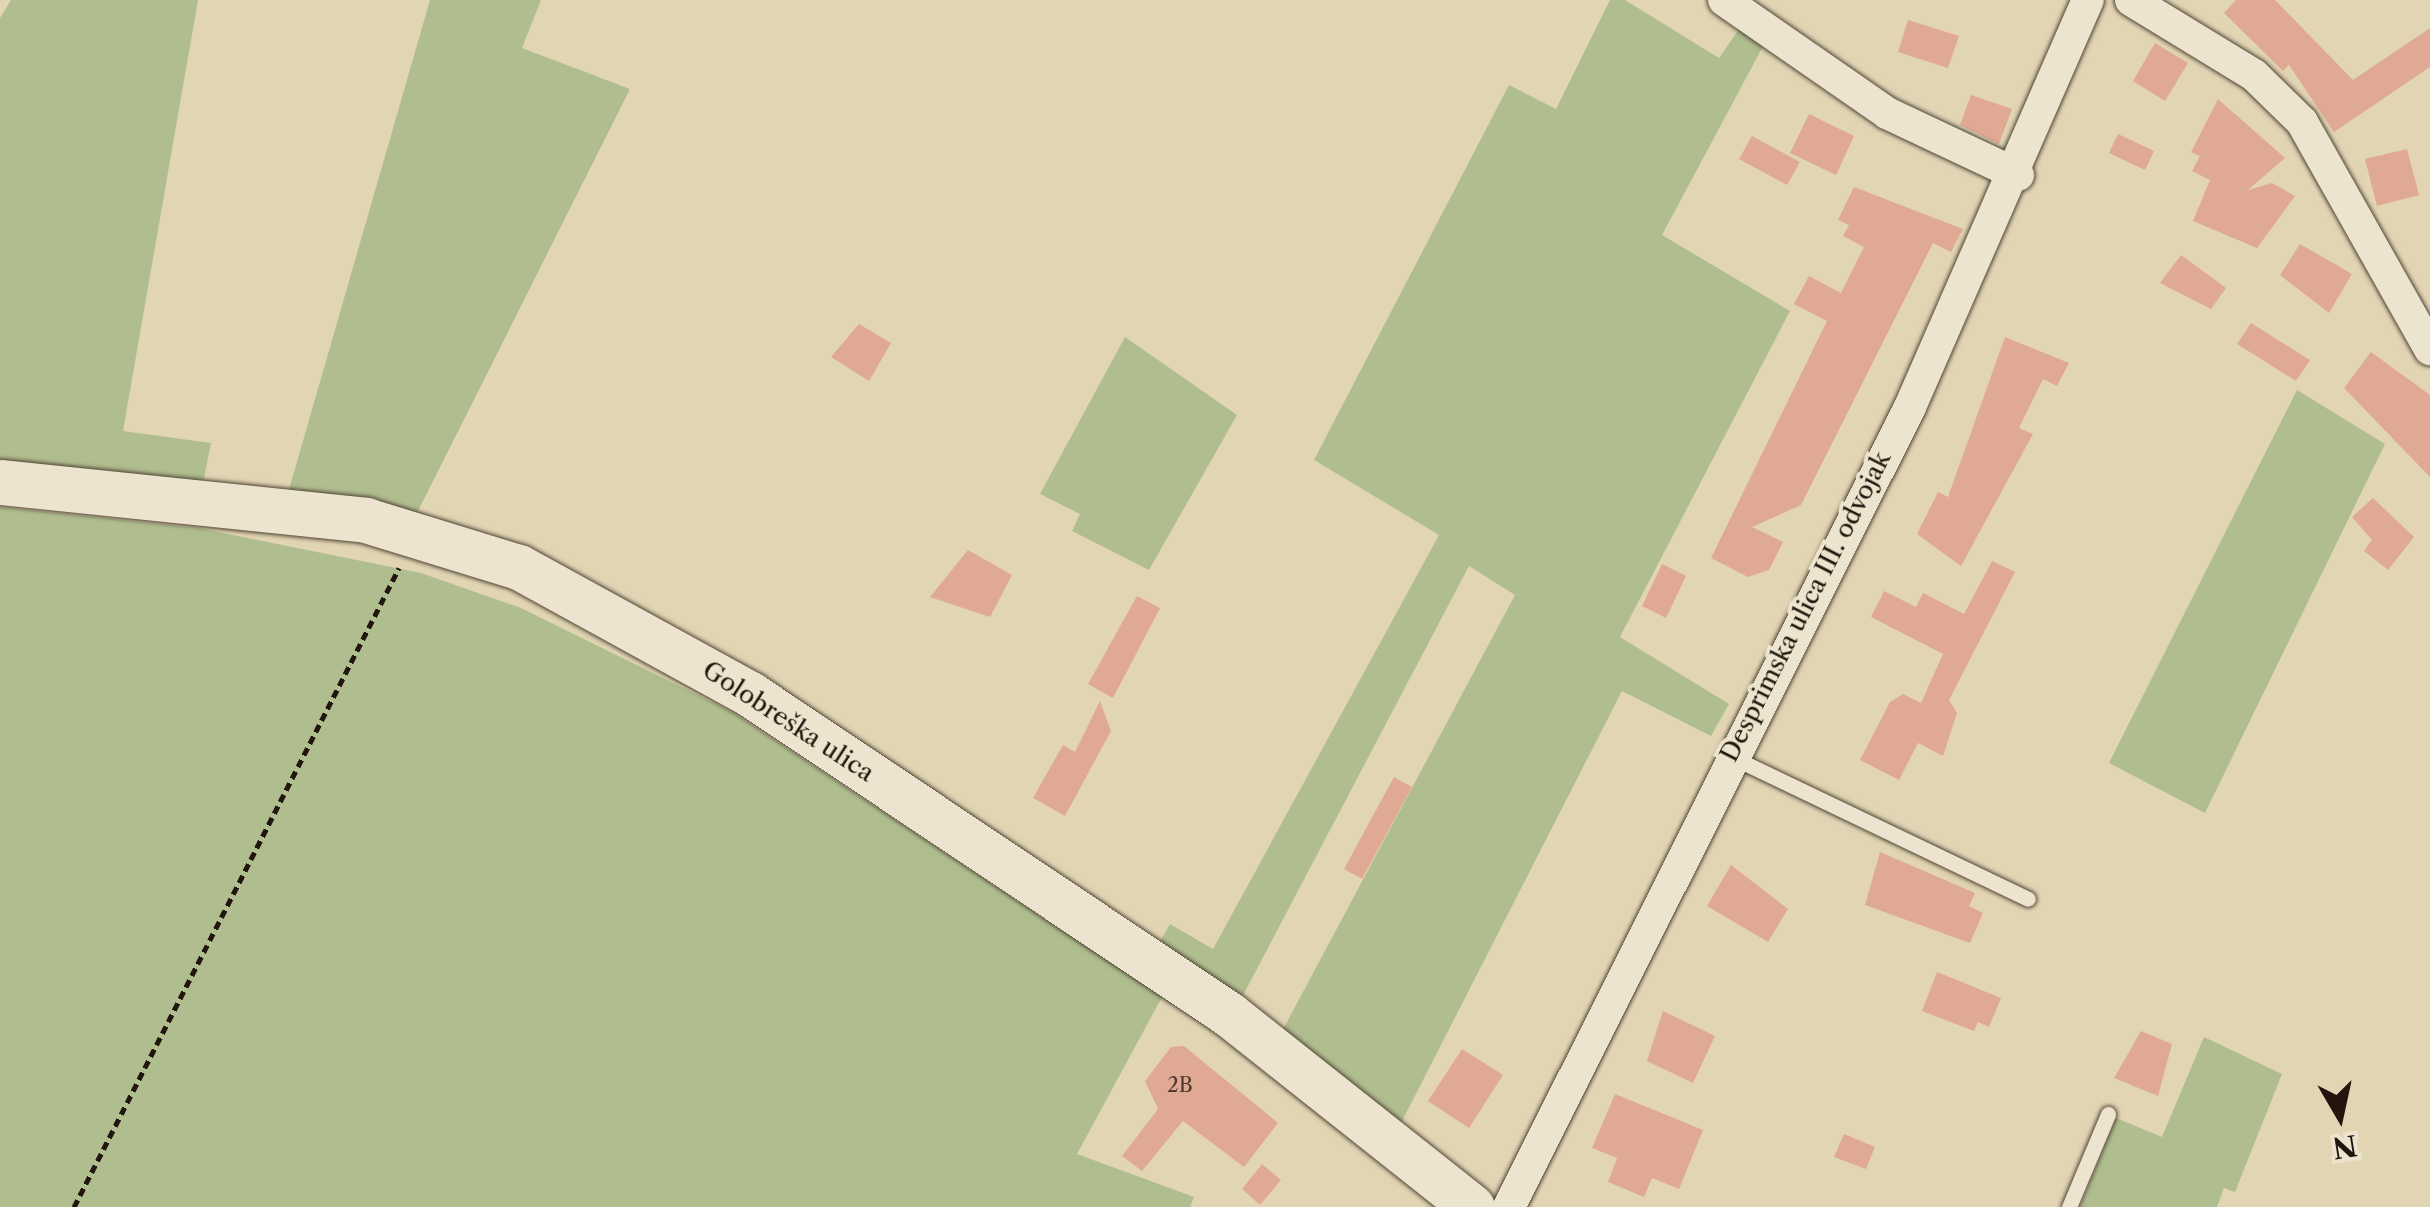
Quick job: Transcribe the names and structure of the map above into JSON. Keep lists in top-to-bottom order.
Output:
{
  "streets": {
    "street": ["Desprimska ulica III. odvojak", "Golobreška ulica"]
  },
  "house_numbers": ["2B"],
  "north": "bottom"
}
